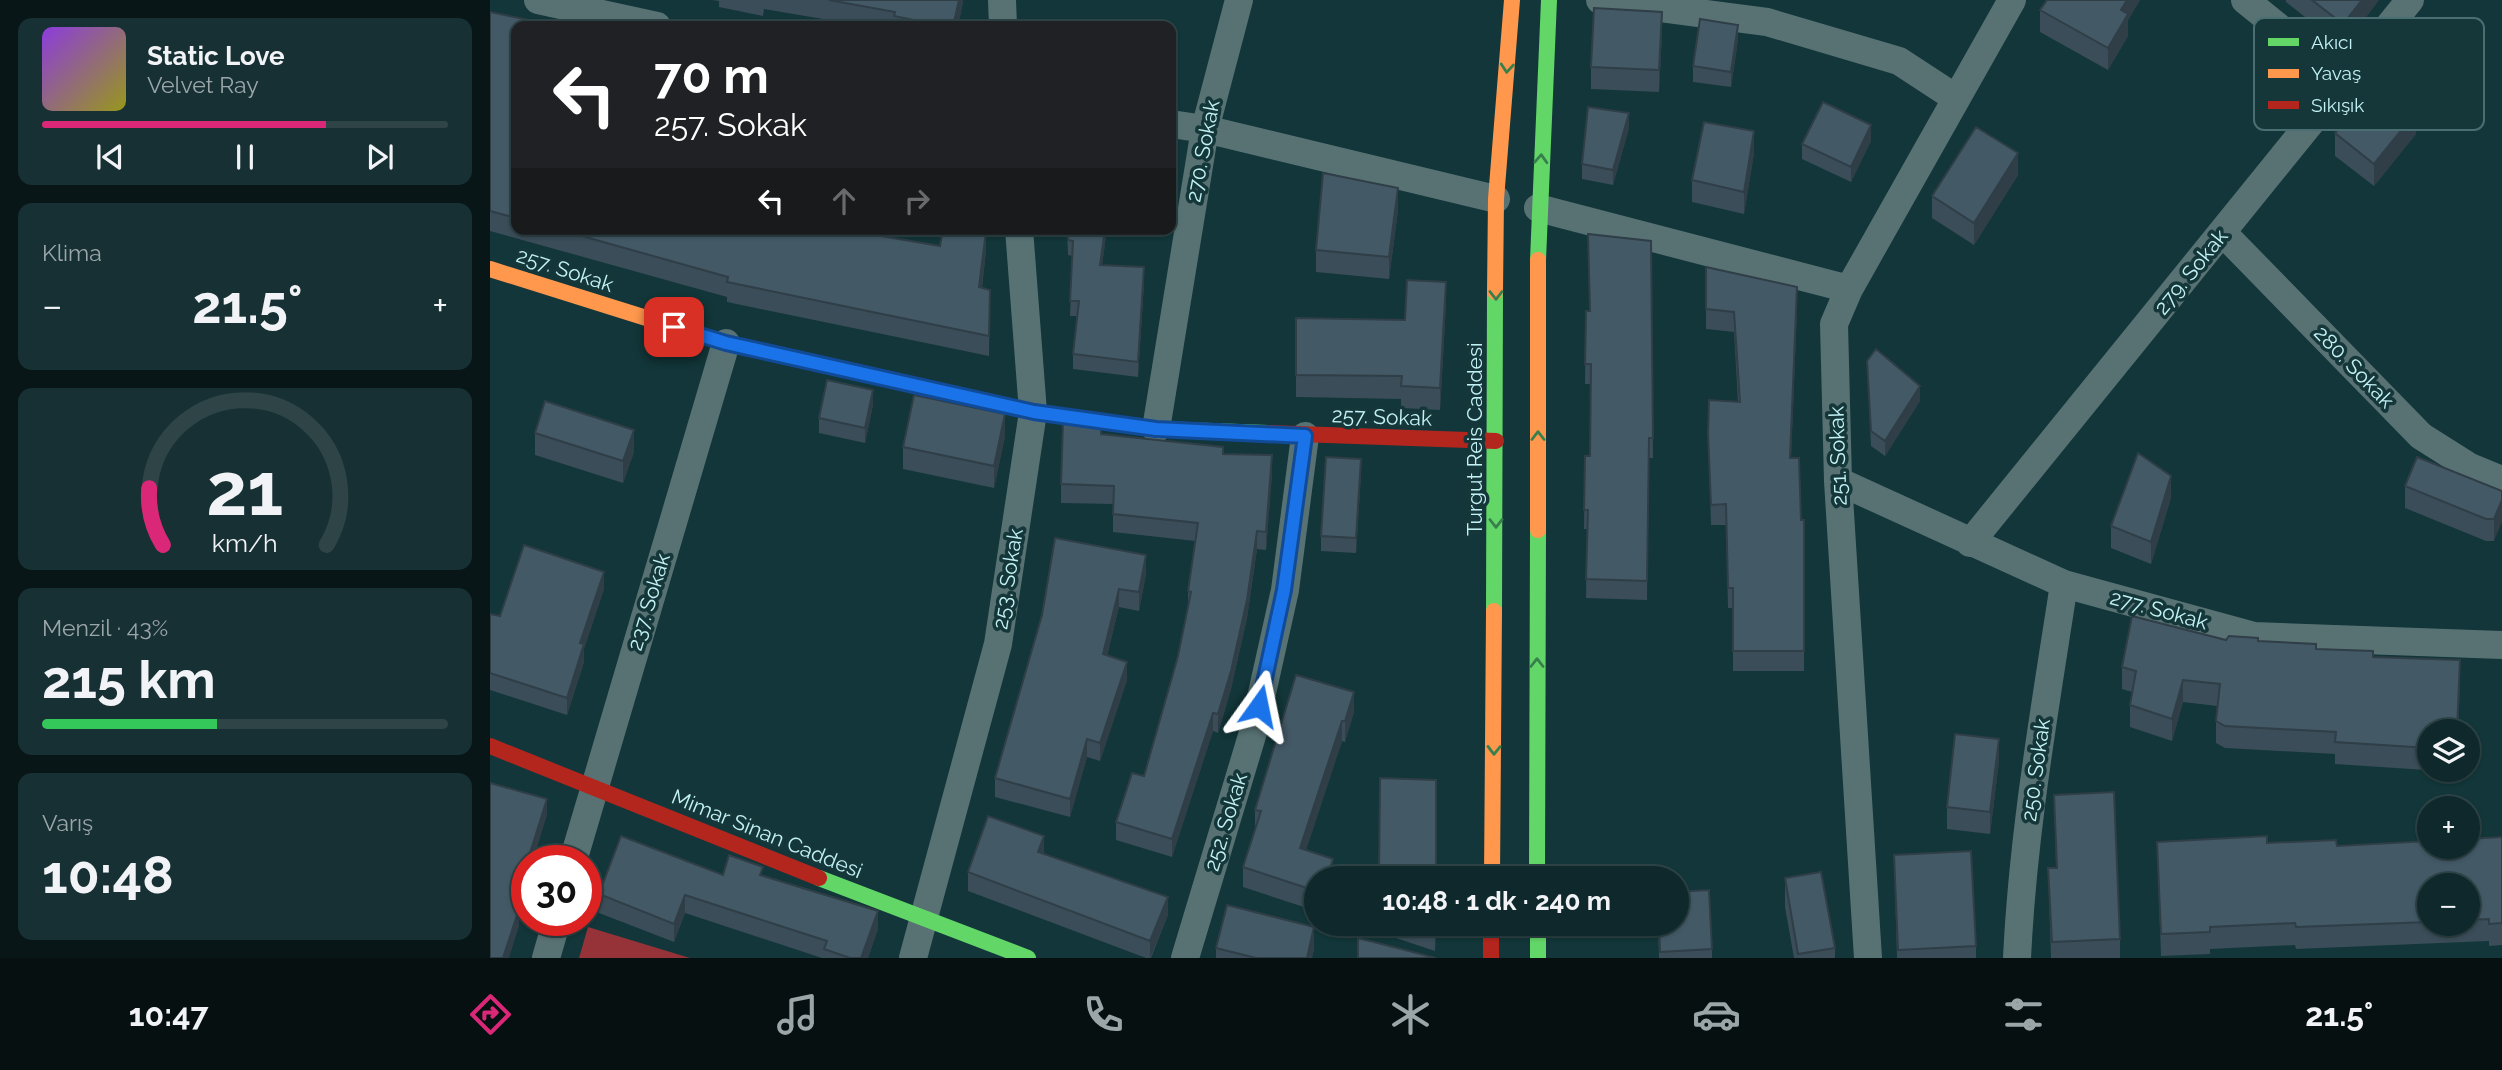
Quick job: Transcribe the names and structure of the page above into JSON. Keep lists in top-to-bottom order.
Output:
{
  "streets": {
    "main road": ["257. Sokak", "Turgut Reis Caddesi", "Mimar Sinan Caddesi"],
    "street": [
      "270. Sokak",
      "279. Sokak",
      "280. Sokak",
      "251. Sokak",
      "253. Sokak",
      "237. Sokak",
      "277. Sokak",
      "250. Sokak",
      "252. Sokak"
    ]
  },
  "crossings": [
    ["270. Sokak", "257. Sokak"],
    ["257. Sokak", "Turgut Reis Caddesi"],
    ["257. Sokak", "253. Sokak"],
    ["257. Sokak", "237. Sokak"],
    ["257. Sokak", "252. Sokak"],
    ["279. Sokak", "280. Sokak"],
    ["279. Sokak", "277. Sokak"],
    ["251. Sokak", "277. Sokak"],
    ["253. Sokak", "Mimar Sinan Caddesi"],
    ["237. Sokak", "Mimar Sinan Caddesi"],
    ["277. Sokak", "250. Sokak"]
  ],
  "legend": ["Akıcı", "Yavaş", "Sıkışık"],
  "page": {
    "turn": ["70 m", "257. Sokak"],
    "song": ["Static Love", "Velvet Ray"],
    "tile": [
      "Klima",
      ["Menzil · 43%", "215 km"],
      ["Varış", "10:48"]
    ],
    "heat": ["−", "21.5°", "+"],
    "map_buttons": ["+", "−"],
    "limit": "30",
    "trip": "10:48 · 1 dk · 240 m",
    "tabs": ["10:47", "21.5°"],
    "gauge": ["21", "km/h"]
  }
}
